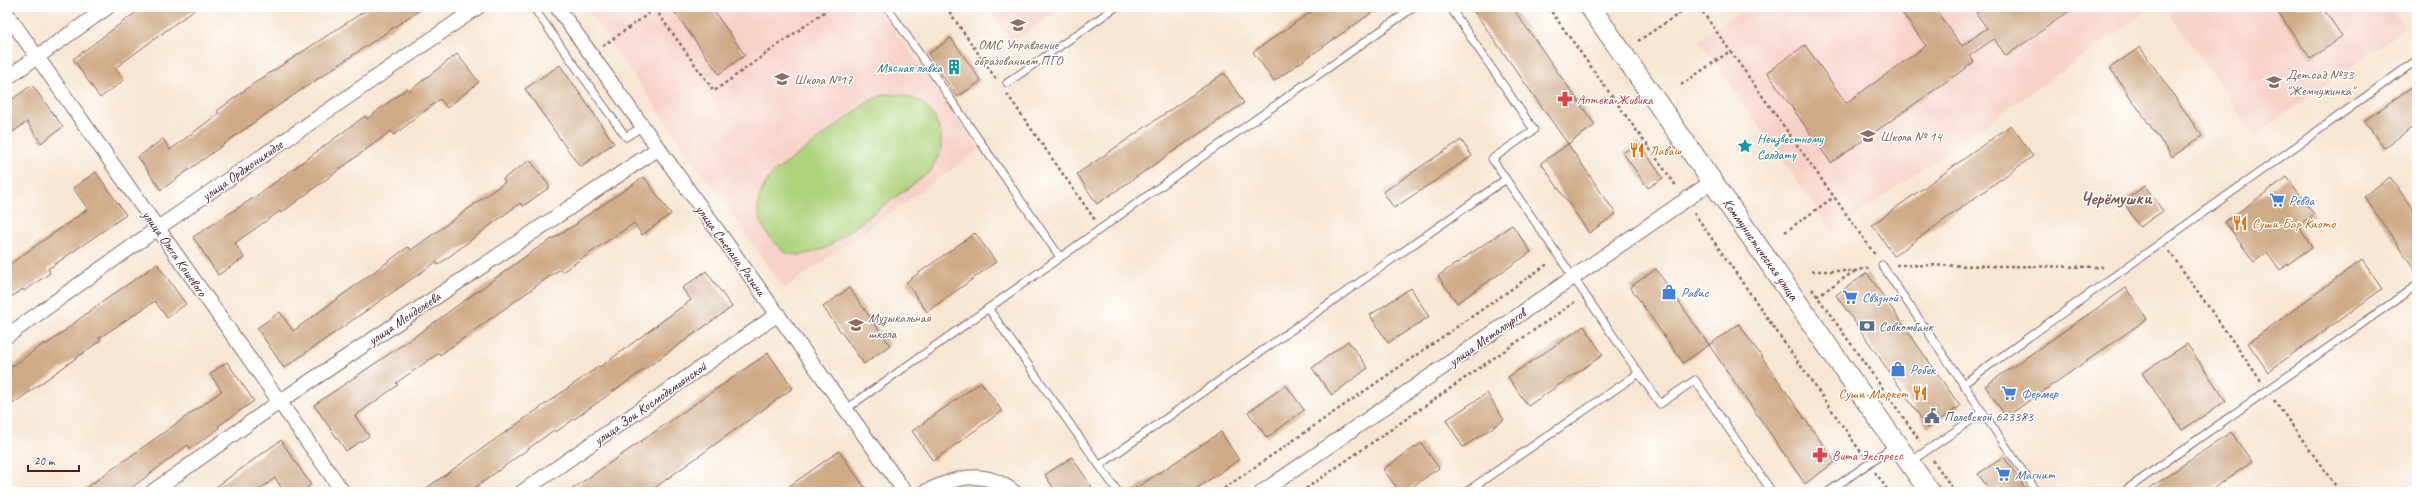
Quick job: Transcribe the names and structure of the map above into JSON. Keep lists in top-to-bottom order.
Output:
{
  "streets": {
    "street": [
      "улица Орджоникидзе",
      "Коммунистическая улица",
      "улица Степана Разина",
      "улица Олега Кошевого",
      "улица Менделеева",
      "улица Металлургов",
      "улица Зои Космодемьянской"
    ]
  },
  "crossings": [
    ["улица Орджоникидзе", "улица Олега Кошевого"],
    ["Коммунистическая улица", "улица Металлургов"],
    ["улица Степана Разина", "улица Менделеева"],
    ["улица Степана Разина", "улица Зои Космодемьянской"],
    ["улица Олега Кошевого", "улица Менделеева"]
  ],
  "districts": ["Черёмушки"],
  "places": {
    "school or university": [
      "ОМС Управление образованием ПГО",
      "Школа №17",
      "Дет.сад №33 \"Жемчужинка\"",
      "Школа № 14",
      "Музыкальная школа"
    ],
    "building": ["Мясная лавка"],
    "pharmacy": ["Аптека Живика", "Вита Экспресс"],
    "place": ["Неизвестному Солдату"],
    "restaurant": ["Лаваш", "Суши-Бар Киото", "Суши-Маркет"],
    "supermarket": [
      "Ревда",
      "Связной",
      "Фермер",
      "Магнит"
    ],
    "shop": ["Равис", "Робек"],
    "bank": ["Совкомбанк"],
    "public building": ["Полевской 623383"]
  },
  "scale_bar": "20 m"
}
